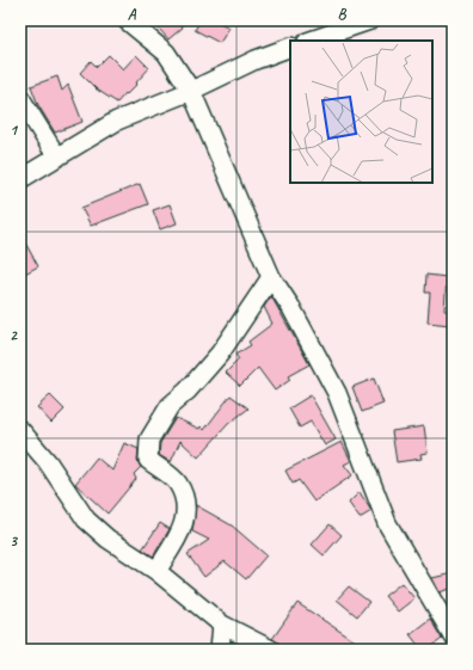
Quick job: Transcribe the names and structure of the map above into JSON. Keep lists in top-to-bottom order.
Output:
{
  "grid": {
    "columns": ["A", "B"],
    "rows": ["1", "2", "3"]
  }
}
